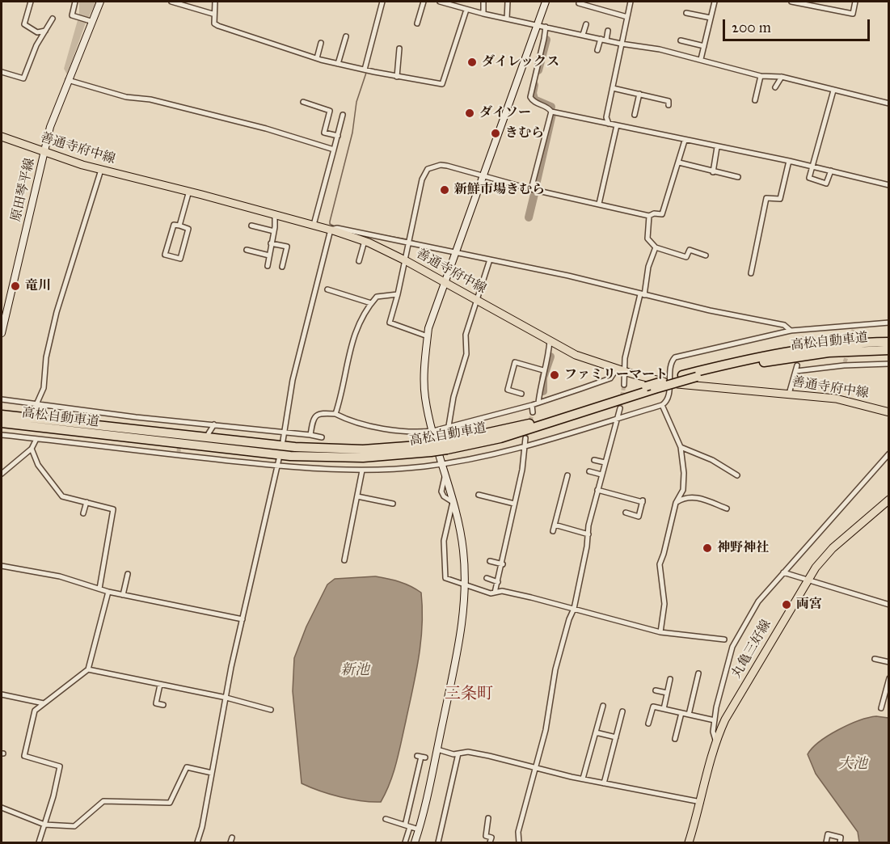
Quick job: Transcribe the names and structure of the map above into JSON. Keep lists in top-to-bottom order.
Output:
{
  "streets": {
    "highway": ["高松自動車道"],
    "main road": ["善通寺府中線", "丸亀三好線"],
    "street": ["原田琴平線"]
  },
  "crossings": [
    ["善通寺府中線", "原田琴平線"]
  ],
  "districts": ["三条町"],
  "water": ["新池", "大池"],
  "places": [
    "ダイレックス",
    "ダイソー",
    "きむら",
    "新鮮市場きむら",
    "竜川",
    "ファミリーマート",
    "神野神社",
    "両宮"
  ],
  "scale_bar": "200 m"
}
